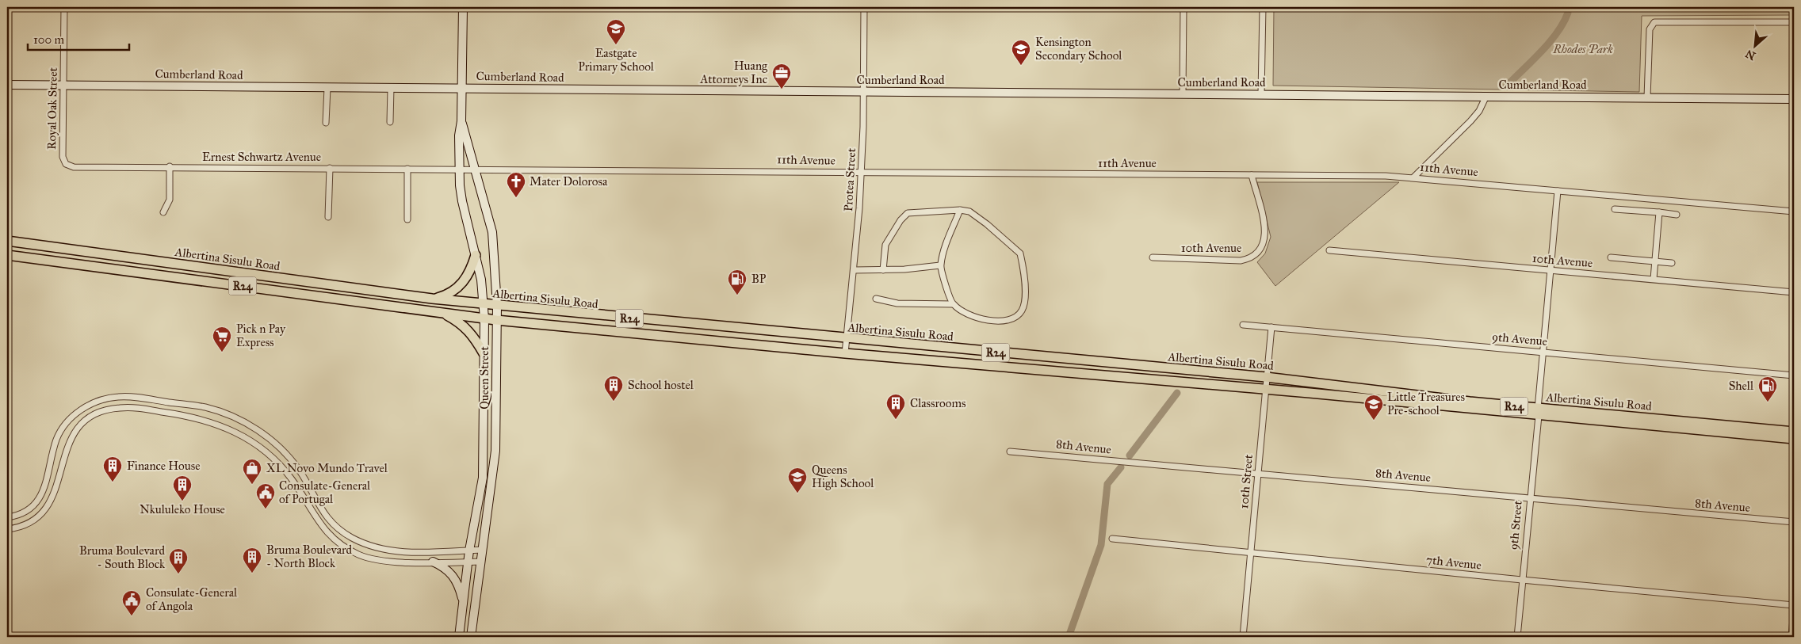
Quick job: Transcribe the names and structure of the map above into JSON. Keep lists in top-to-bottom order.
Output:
{
  "streets": {
    "main road": ["Albertina Sisulu Road", "R24"],
    "street": [
      "Cumberland Road",
      "Royal Oak Street",
      "Ernest Schwartz Avenue",
      "11th Avenue",
      "Protea Street",
      "10th Avenue",
      "9th Avenue",
      "Queen Street",
      "8th Avenue",
      "10th Street",
      "9th Street",
      "7th Avenue"
    ]
  },
  "crossings": [
    ["Cumberland Road", "Royal Oak Street"],
    ["Cumberland Road", "Protea Street"],
    ["Cumberland Road", "Queen Street"],
    ["Royal Oak Street", "Ernest Schwartz Avenue"],
    ["Ernest Schwartz Avenue", "11th Avenue"],
    ["Ernest Schwartz Avenue", "Queen Street"],
    ["11th Avenue", "Protea Street"],
    ["11th Avenue", "10th Avenue"],
    ["11th Avenue", "Queen Street"],
    ["11th Avenue", "9th Street"],
    ["Protea Street", "Albertina Sisulu Road"],
    ["10th Avenue", "9th Street"],
    ["Albertina Sisulu Road", "Queen Street"],
    ["Albertina Sisulu Road", "10th Street"],
    ["Albertina Sisulu Road", "9th Street"],
    ["9th Avenue", "10th Street"],
    ["9th Avenue", "9th Street"],
    ["8th Avenue", "10th Street"],
    ["8th Avenue", "9th Street"],
    ["10th Street", "7th Avenue"],
    ["9th Street", "7th Avenue"]
  ],
  "parks": ["Rhodes Park"],
  "places": {
    "school or university": [
      "Eastgate Primary School",
      "Kensington Secondary School",
      "Little Treasures Pre-school",
      "Queens High School"
    ],
    "office": ["Huang Attorneys Inc"],
    "church": ["Mater Dolorosa"],
    "fuel station": ["BP", "Shell"],
    "supermarket": ["Pick n Pay Express"],
    "building": [
      "School hostel",
      "Classrooms",
      "Finance House",
      "Nkululeko House",
      "Bruma Boulevard - North Block",
      "Bruma Boulevard - South Block"
    ],
    "shop": ["XL Novo Mundo Travel"],
    "public building": ["Consulate-General of Portugal", "Consulate-General of Angola"]
  },
  "scale_bar": "100 m",
  "north": "bottom left"
}
